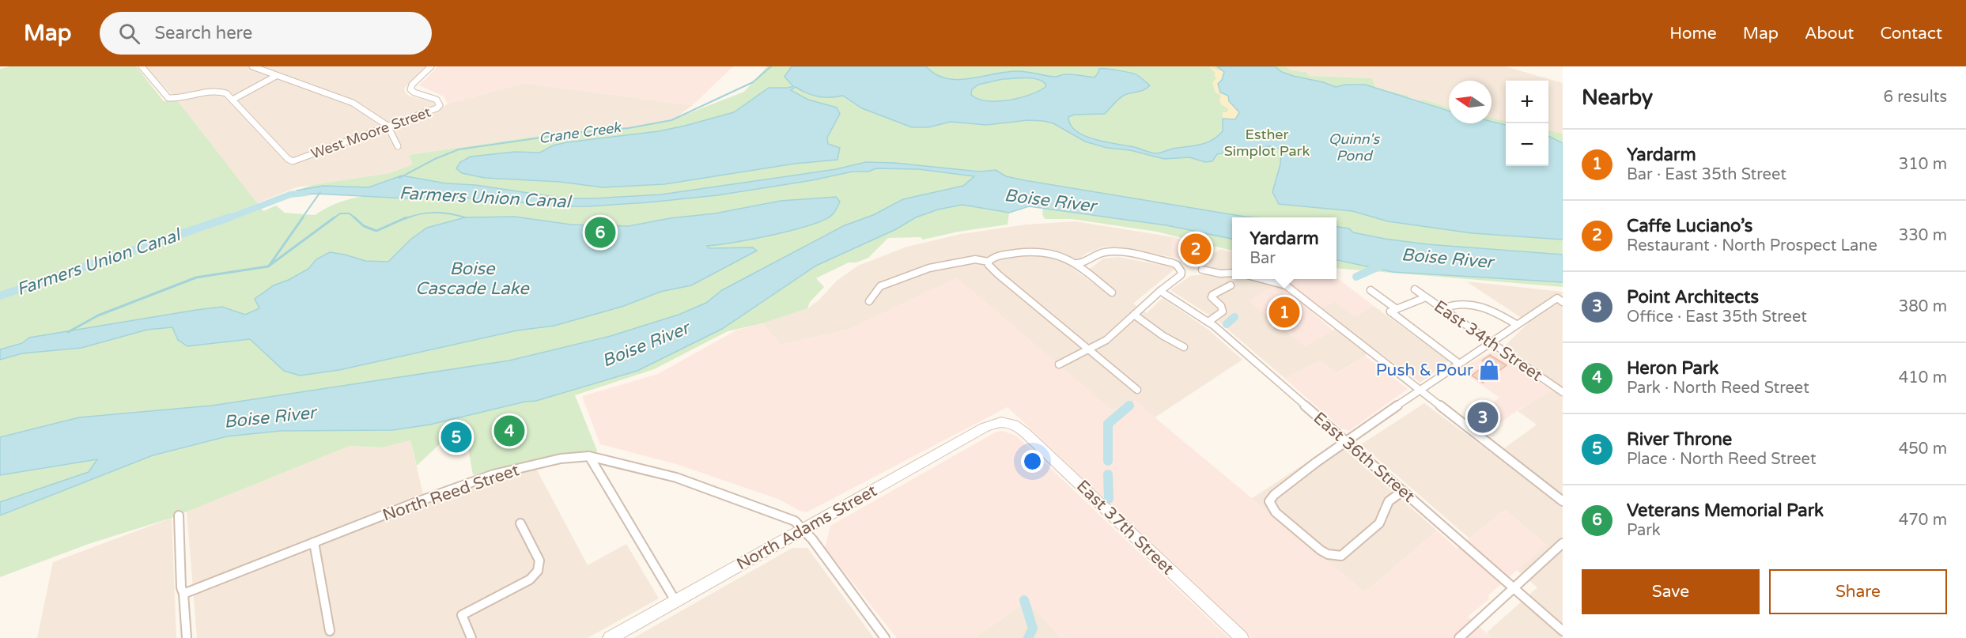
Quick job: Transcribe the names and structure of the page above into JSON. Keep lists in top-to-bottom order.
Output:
{
  "streets": {
    "street": [
      "West Moore Street",
      "East 34th Street",
      "East 36th Street",
      "North Reed Street",
      "North Adams Street",
      "East 37th Street"
    ]
  },
  "crossings": [
    ["North Reed Street", "North Adams Street"],
    ["North Adams Street", "East 37th Street"]
  ],
  "water": [
    "Crane Creek",
    "Quinn's Pond",
    "Farmers Union Canal",
    "Boise River",
    "Boise Cascade Lake"
  ],
  "parks": ["Esther Simplot Park"],
  "places": {
    "shop": ["Push & Pour"]
  },
  "north": "left",
  "page": {
    "header": "Map",
    "search": "Search here",
    "nav": [
      "Home",
      "Map",
      "About",
      "Contact"
    ],
    "heading": ["Nearby", "6 results"],
    "map_buttons": ["+", "−"],
    "list": [
      {
        "mark": "1",
        "name": "Yardarm",
        "note": "Bar · East 35th Street",
        "value": "310 m"
      },
      {
        "mark": "2",
        "name": "Caffe Luciano’s",
        "note": "Restaurant · North Prospect Lane",
        "value": "330 m"
      },
      {
        "mark": "3",
        "name": "Point Architects",
        "note": "Office · East 35th Street",
        "value": "380 m"
      },
      {
        "mark": "4",
        "name": "Heron Park",
        "note": "Park · North Reed Street",
        "value": "410 m"
      },
      {
        "mark": "5",
        "name": "River Throne",
        "note": "Place · North Reed Street",
        "value": "450 m"
      },
      {
        "mark": "6",
        "name": "Veterans Memorial Park",
        "note": "Park",
        "value": "470 m"
      }
    ],
    "pins": [
      "6",
      "2",
      "1",
      "3",
      "4",
      "5"
    ],
    "popup": ["Yardarm", "Bar"],
    "buttons": ["Save", "Share"]
  }
}
